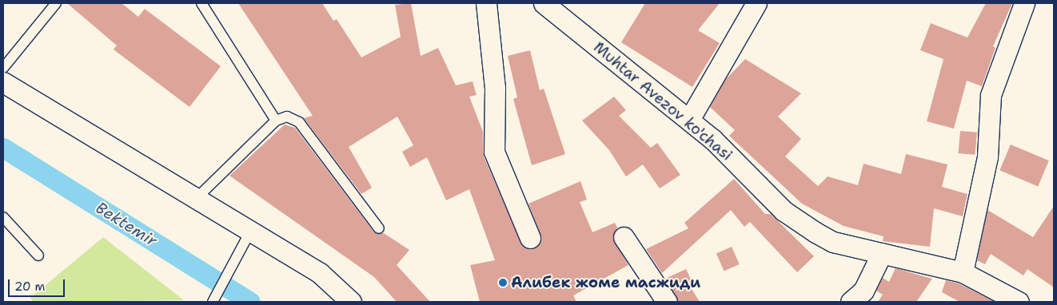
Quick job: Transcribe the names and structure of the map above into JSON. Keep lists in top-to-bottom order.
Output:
{
  "streets": {
    "street": ["Muhtar Avezov ko'chasi"]
  },
  "water": ["Bektemir"],
  "places": ["Алибек жоме масжиди"],
  "scale_bar": "20 m"
}
